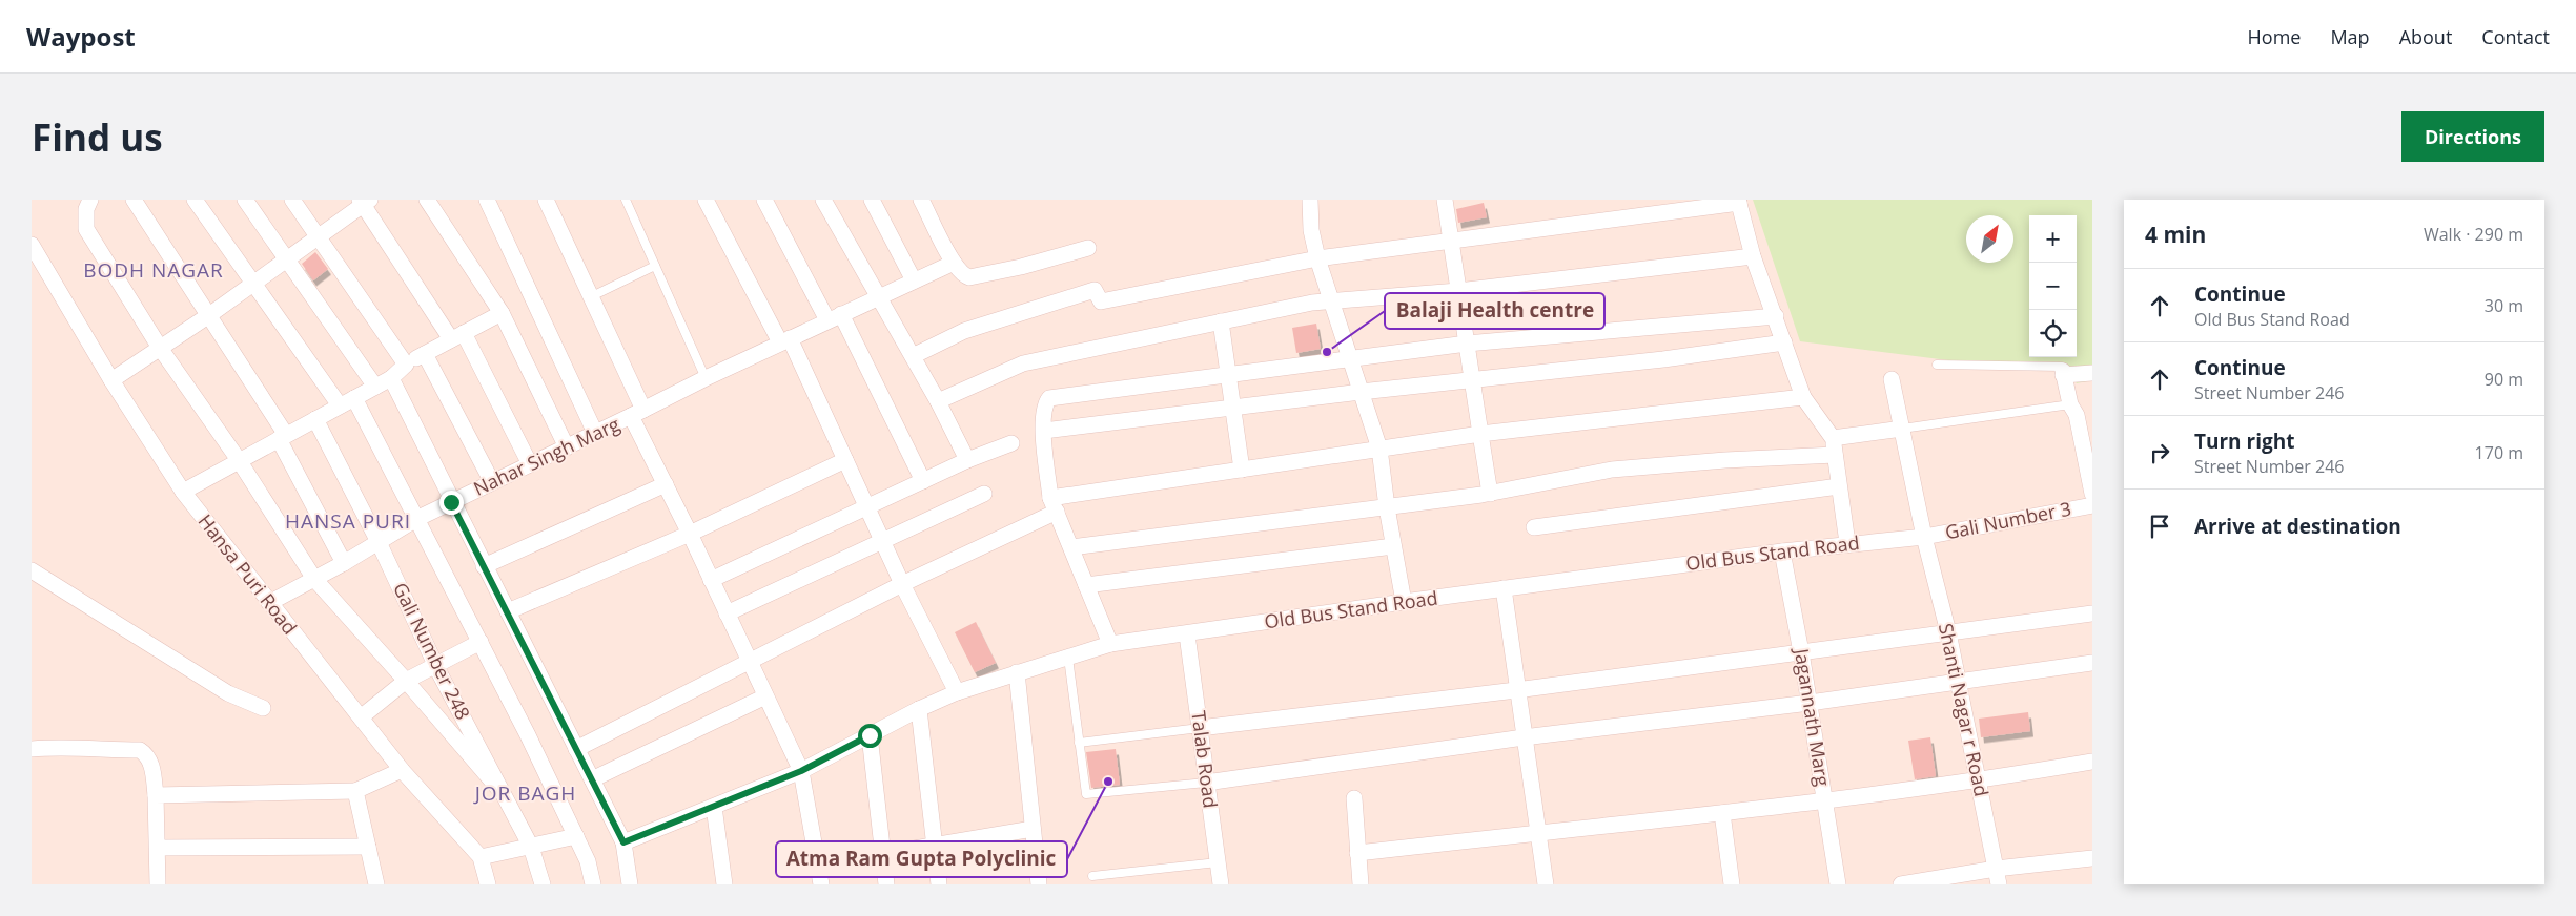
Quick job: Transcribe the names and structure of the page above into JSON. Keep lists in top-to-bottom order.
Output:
{
  "streets": {
    "street": [
      "Nahar Singh Marg",
      "Gali Number 3",
      "Old Bus Stand Road",
      "Hansa Puri Road",
      "Gali Number 248",
      "Shanti Nagar r Road",
      "Jagannath Marg",
      "Talab Road"
    ]
  },
  "crossings": [
    ["Nahar Singh Marg", "Hansa Puri Road"],
    ["Nahar Singh Marg", "Gali Number 248"],
    ["Gali Number 3", "Old Bus Stand Road"],
    ["Gali Number 3", "Shanti Nagar r Road"],
    ["Old Bus Stand Road", "Shanti Nagar r Road"],
    ["Old Bus Stand Road", "Jagannath Marg"],
    ["Old Bus Stand Road", "Talab Road"]
  ],
  "districts": ["BODH NAGAR", "HANSA PURI", "JOR BAGH"],
  "places": ["Balaji Health centre", "Atma Ram Gupta Polyclinic"],
  "north": "top right",
  "page": {
    "header": "Waypost",
    "nav": [
      "Home",
      "Map",
      "About",
      "Contact"
    ],
    "buttons": "Directions",
    "title": "Find us",
    "heading": ["4 min", "Walk · 290 m"],
    "map_buttons": ["+", "−"],
    "list": [
      ["Continue", "Old Bus Stand Road", "30 m"],
      ["Continue", "Street Number 246", "90 m"],
      ["Turn right", "Street Number 246", "170 m"],
      "Arrive at destination"
    ]
  }
}
